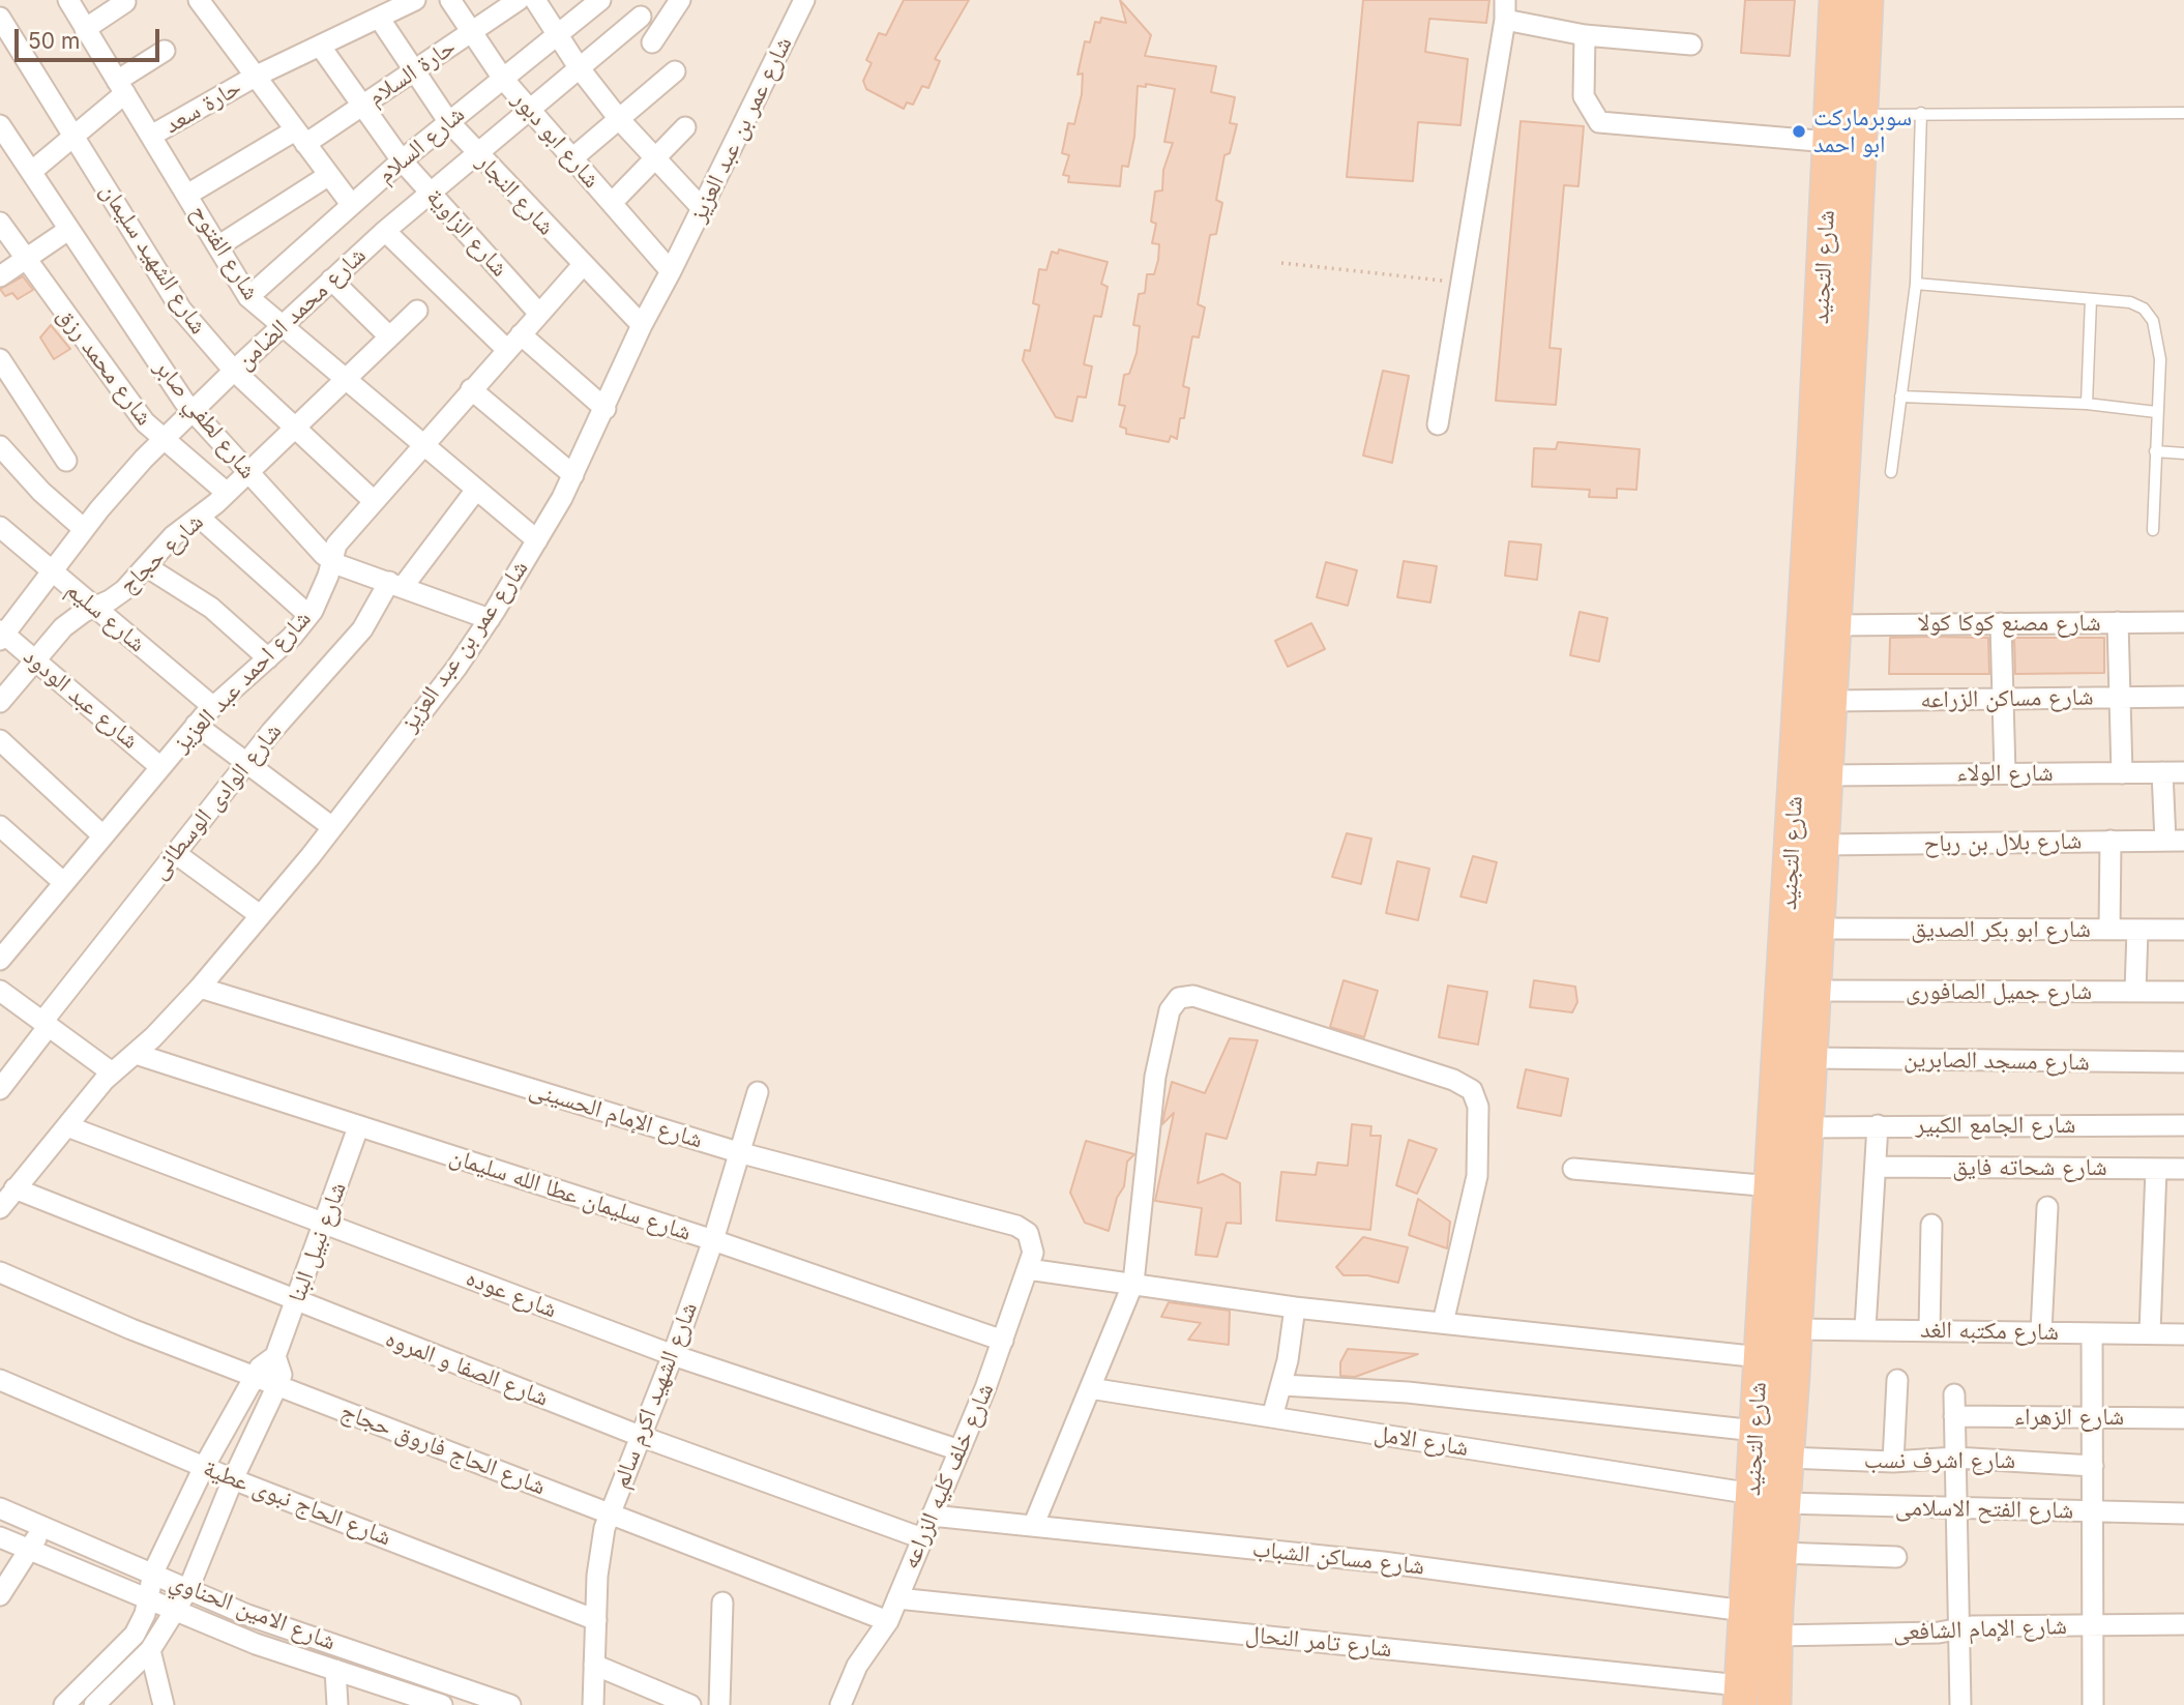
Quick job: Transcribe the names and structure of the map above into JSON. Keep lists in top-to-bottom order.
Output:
{
  "streets": {
    "highway": ["شارع التجنيد"],
    "street": [
      "حارة السلام",
      "حارة سعد",
      "شارع عمر بن عبد العزيز",
      "شارع ابو دبور",
      "شارع السلام",
      "شارع النجار",
      "شارع الزاوية",
      "شارع الفتوح",
      "شارع الشهيد سليمان",
      "شارع محمد الضامن",
      "شارع محمد رزق",
      "شارع لطفي صابر",
      "شارع حجاج",
      "شارع سليم",
      "شارع مصنع كوكا كولا",
      "شارع احمد عبد العزيز",
      "شارع عبد الودود",
      "شارع مساكن الزراعه",
      "شارع الولاء",
      "شارع الوادى الوسطانى",
      "شارع بلال بن رباح",
      "شارع ابو بكر الصديق",
      "شارع جميل الصافورى",
      "شارع مسجد الصابرين",
      "شارع الإمام الحسينى",
      "شارع الجامع الكبير",
      "شارع شحاته فايق",
      "شارع سليمان عطا الله سليمان",
      "شارع نبيل البنا",
      "شارع عوده",
      "شارع مكتبه الغد",
      "شارع الصفا و المروه",
      "شارع الشهيد اكرم سالم",
      "شارع الزهراء",
      "شارع الامل",
      "شارع الحاج فاروق حجاج",
      "شارع اشرف نسب",
      "شارع خلف كليه الزراعه",
      "شارع الحاج نبوى عطية",
      "شارع الفتح الاسلامى",
      "شارع مساكن الشباب",
      "شارع الامين الحناوي",
      "شارع الإمام الشافعى",
      "شارع تامر النحال"
    ]
  },
  "crossings": [
    ["حارة السلام", "شارع ابو دبور"],
    ["حارة السلام", "شارع النجار"],
    ["حارة السلام", "شارع الزاوية"],
    ["حارة السلام", "شارع الفتوح"],
    ["حارة سعد", "شارع النجار"],
    ["حارة سعد", "شارع الزاوية"],
    ["حارة سعد", "شارع الفتوح"],
    ["شارع عمر بن عبد العزيز", "شارع ابو دبور"],
    ["شارع عمر بن عبد العزيز", "شارع النجار"],
    ["شارع عمر بن عبد العزيز", "شارع الفتوح"],
    ["شارع عمر بن عبد العزيز", "شارع لطفي صابر"],
    ["شارع عمر بن عبد العزيز", "شارع الإمام الحسينى"],
    ["شارع عمر بن عبد العزيز", "شارع سليمان عطا الله سليمان"],
    ["شارع عمر بن عبد العزيز", "شارع عوده"],
    ["شارع عمر بن عبد العزيز", "شارع الصفا و المروه"],
    ["شارع ابو دبور", "شارع السلام"],
    ["شارع ابو دبور", "شارع محمد الضامن"],
    ["شارع السلام", "شارع النجار"],
    ["شارع السلام", "شارع الزاوية"],
    ["شارع السلام", "شارع الفتوح"],
    ["شارع النجار", "شارع محمد الضامن"],
    ["شارع النجار", "شارع احمد عبد العزيز"],
    ["شارع الزاوية", "شارع محمد الضامن"],
    ["شارع الزاوية", "شارع احمد عبد العزيز"],
    ["شارع الفتوح", "شارع محمد الضامن"],
    ["شارع الفتوح", "شارع حجاج"],
    ["شارع الفتوح", "شارع احمد عبد العزيز"],
    ["شارع الفتوح", "شارع الوادى الوسطانى"],
    ["شارع الشهيد سليمان", "شارع محمد الضامن"],
    ["شارع الشهيد سليمان", "شارع حجاج"],
    ["شارع الشهيد سليمان", "شارع احمد عبد العزيز"],
    ["شارع التجنيد", "شارع مصنع كوكا كولا"],
    ["شارع التجنيد", "شارع مساكن الزراعه"],
    ["شارع التجنيد", "شارع الولاء"],
    ["شارع التجنيد", "شارع بلال بن رباح"],
    ["شارع التجنيد", "شارع ابو بكر الصديق"],
    ["شارع التجنيد", "شارع جميل الصافورى"],
    ["شارع التجنيد", "شارع مسجد الصابرين"],
    ["شارع التجنيد", "شارع الجامع الكبير"],
    ["شارع التجنيد", "شارع مكتبه الغد"],
    ["شارع التجنيد", "شارع الامل"],
    ["شارع التجنيد", "شارع اشرف نسب"],
    ["شارع التجنيد", "شارع الفتح الاسلامى"],
    ["شارع التجنيد", "شارع مساكن الشباب"],
    ["شارع التجنيد", "شارع الإمام الشافعى"],
    ["شارع التجنيد", "شارع تامر النحال"],
    ["شارع محمد الضامن", "شارع محمد رزق"],
    ["شارع محمد الضامن", "شارع لطفي صابر"],
    ["شارع محمد الضامن", "شارع سليم"],
    ["شارع محمد الضامن", "شارع عبد الودود"],
    ["شارع محمد رزق", "شارع حجاج"],
    ["شارع لطفي صابر", "شارع حجاج"],
    ["شارع لطفي صابر", "شارع احمد عبد العزيز"],
    ["شارع لطفي صابر", "شارع الوادى الوسطانى"],
    ["شارع حجاج", "شارع سليم"],
    ["شارع حجاج", "شارع عبد الودود"],
    ["شارع سليم", "شارع احمد عبد العزيز"],
    ["شارع احمد عبد العزيز", "شارع عبد الودود"],
    ["شارع الإمام الحسينى", "شارع الشهيد اكرم سالم"],
    ["شارع الإمام الحسينى", "شارع خلف كليه الزراعه"],
    ["شارع سليمان عطا الله سليمان", "شارع نبيل البنا"],
    ["شارع سليمان عطا الله سليمان", "شارع الشهيد اكرم سالم"],
    ["شارع سليمان عطا الله سليمان", "شارع خلف كليه الزراعه"],
    ["شارع نبيل البنا", "شارع عوده"],
    ["شارع نبيل البنا", "شارع الصفا و المروه"],
    ["شارع نبيل البنا", "شارع الحاج فاروق حجاج"],
    ["شارع نبيل البنا", "شارع الحاج نبوى عطية"],
    ["شارع نبيل البنا", "شارع الامين الحناوي"],
    ["شارع عوده", "شارع الشهيد اكرم سالم"],
    ["شارع عوده", "شارع خلف كليه الزراعه"],
    ["شارع الصفا و المروه", "شارع الشهيد اكرم سالم"],
    ["شارع الصفا و المروه", "شارع خلف كليه الزراعه"],
    ["شارع الشهيد اكرم سالم", "شارع الحاج فاروق حجاج"],
    ["شارع الشهيد اكرم سالم", "شارع الحاج نبوى عطية"],
    ["شارع الحاج فاروق حجاج", "شارع خلف كليه الزراعه"],
    ["شارع خلف كليه الزراعه", "شارع مساكن الشباب"],
    ["شارع خلف كليه الزراعه", "شارع تامر النحال"]
  ],
  "places": ["سوبرماركت ابو احمد"],
  "scale_bar": "50 m"
}
